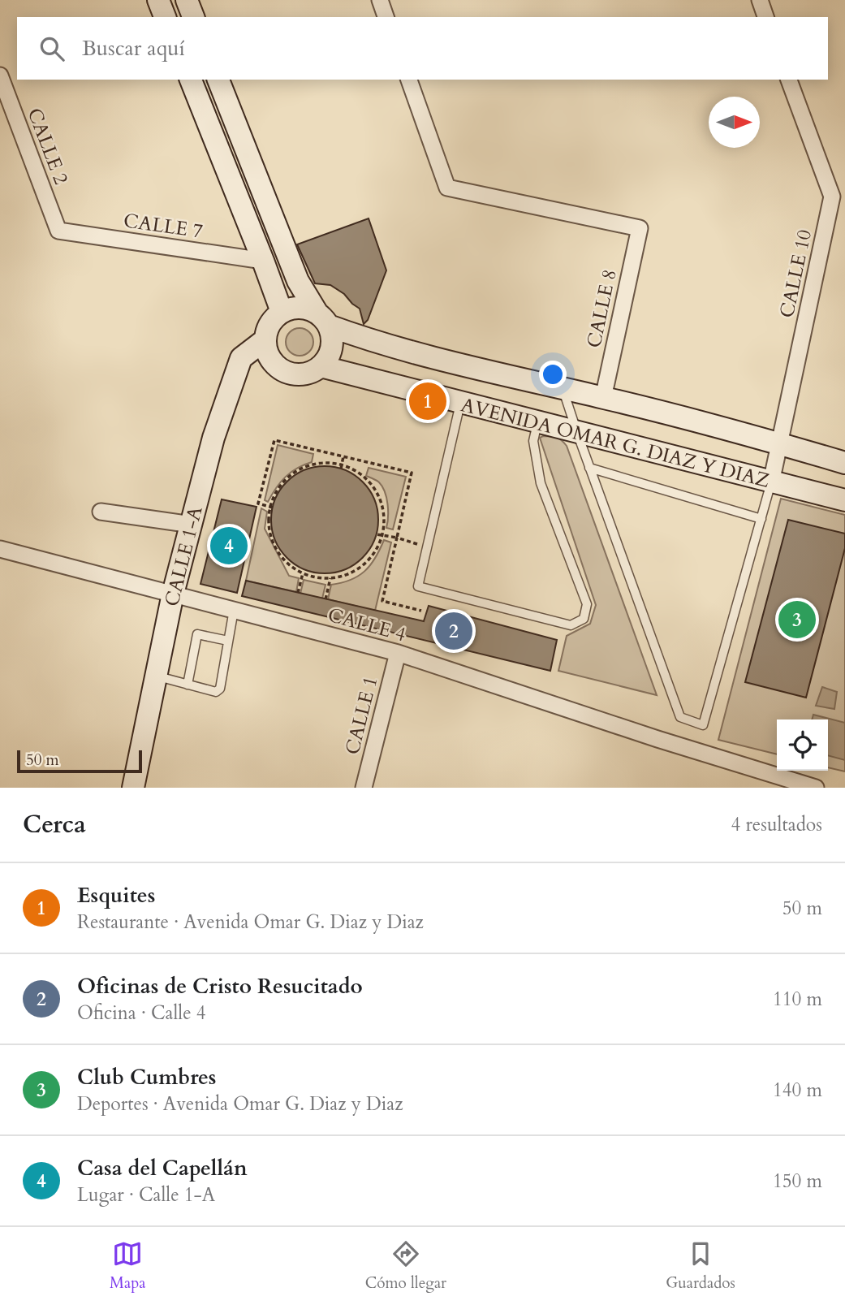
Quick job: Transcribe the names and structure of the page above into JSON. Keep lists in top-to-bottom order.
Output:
{
  "streets": {
    "street": [
      "CALLE 2",
      "CALLE 7",
      "CALLE 10",
      "CALLE 8",
      "AVENIDA OMAR G. DIAZ Y DIAZ",
      "CALLE 1-A",
      "CALLE 4",
      "CALLE 1"
    ]
  },
  "crossings": [
    ["CALLE 2", "CALLE 7"],
    ["CALLE 10", "AVENIDA OMAR G. DIAZ Y DIAZ"],
    ["CALLE 8", "AVENIDA OMAR G. DIAZ Y DIAZ"],
    ["AVENIDA OMAR G. DIAZ Y DIAZ", "CALLE 1-A"],
    ["CALLE 1-A", "CALLE 4"],
    ["CALLE 4", "CALLE 1"]
  ],
  "scale_bar": "50 m",
  "north": "right",
  "page": {
    "search": "Buscar aquí",
    "pins": [
      "1",
      "4",
      "3",
      "2"
    ],
    "scale": "50 m",
    "heading": ["Cerca", "4 resultados"],
    "list": [
      {
        "mark": "1",
        "name": "Esquites",
        "note": "Restaurante · Avenida Omar G. Diaz y Diaz",
        "value": "50 m"
      },
      {
        "mark": "2",
        "name": "Oficinas de Cristo Resucitado",
        "note": "Oficina · Calle 4",
        "value": "110 m"
      },
      {
        "mark": "3",
        "name": "Club Cumbres",
        "note": "Deportes · Avenida Omar G. Diaz y Diaz",
        "value": "140 m"
      },
      {
        "mark": "4",
        "name": "Casa del Capellán",
        "note": "Lugar · Calle 1-A",
        "value": "150 m"
      }
    ],
    "nav": ["Mapa", "Cómo llegar", "Guardados"]
  }
}
